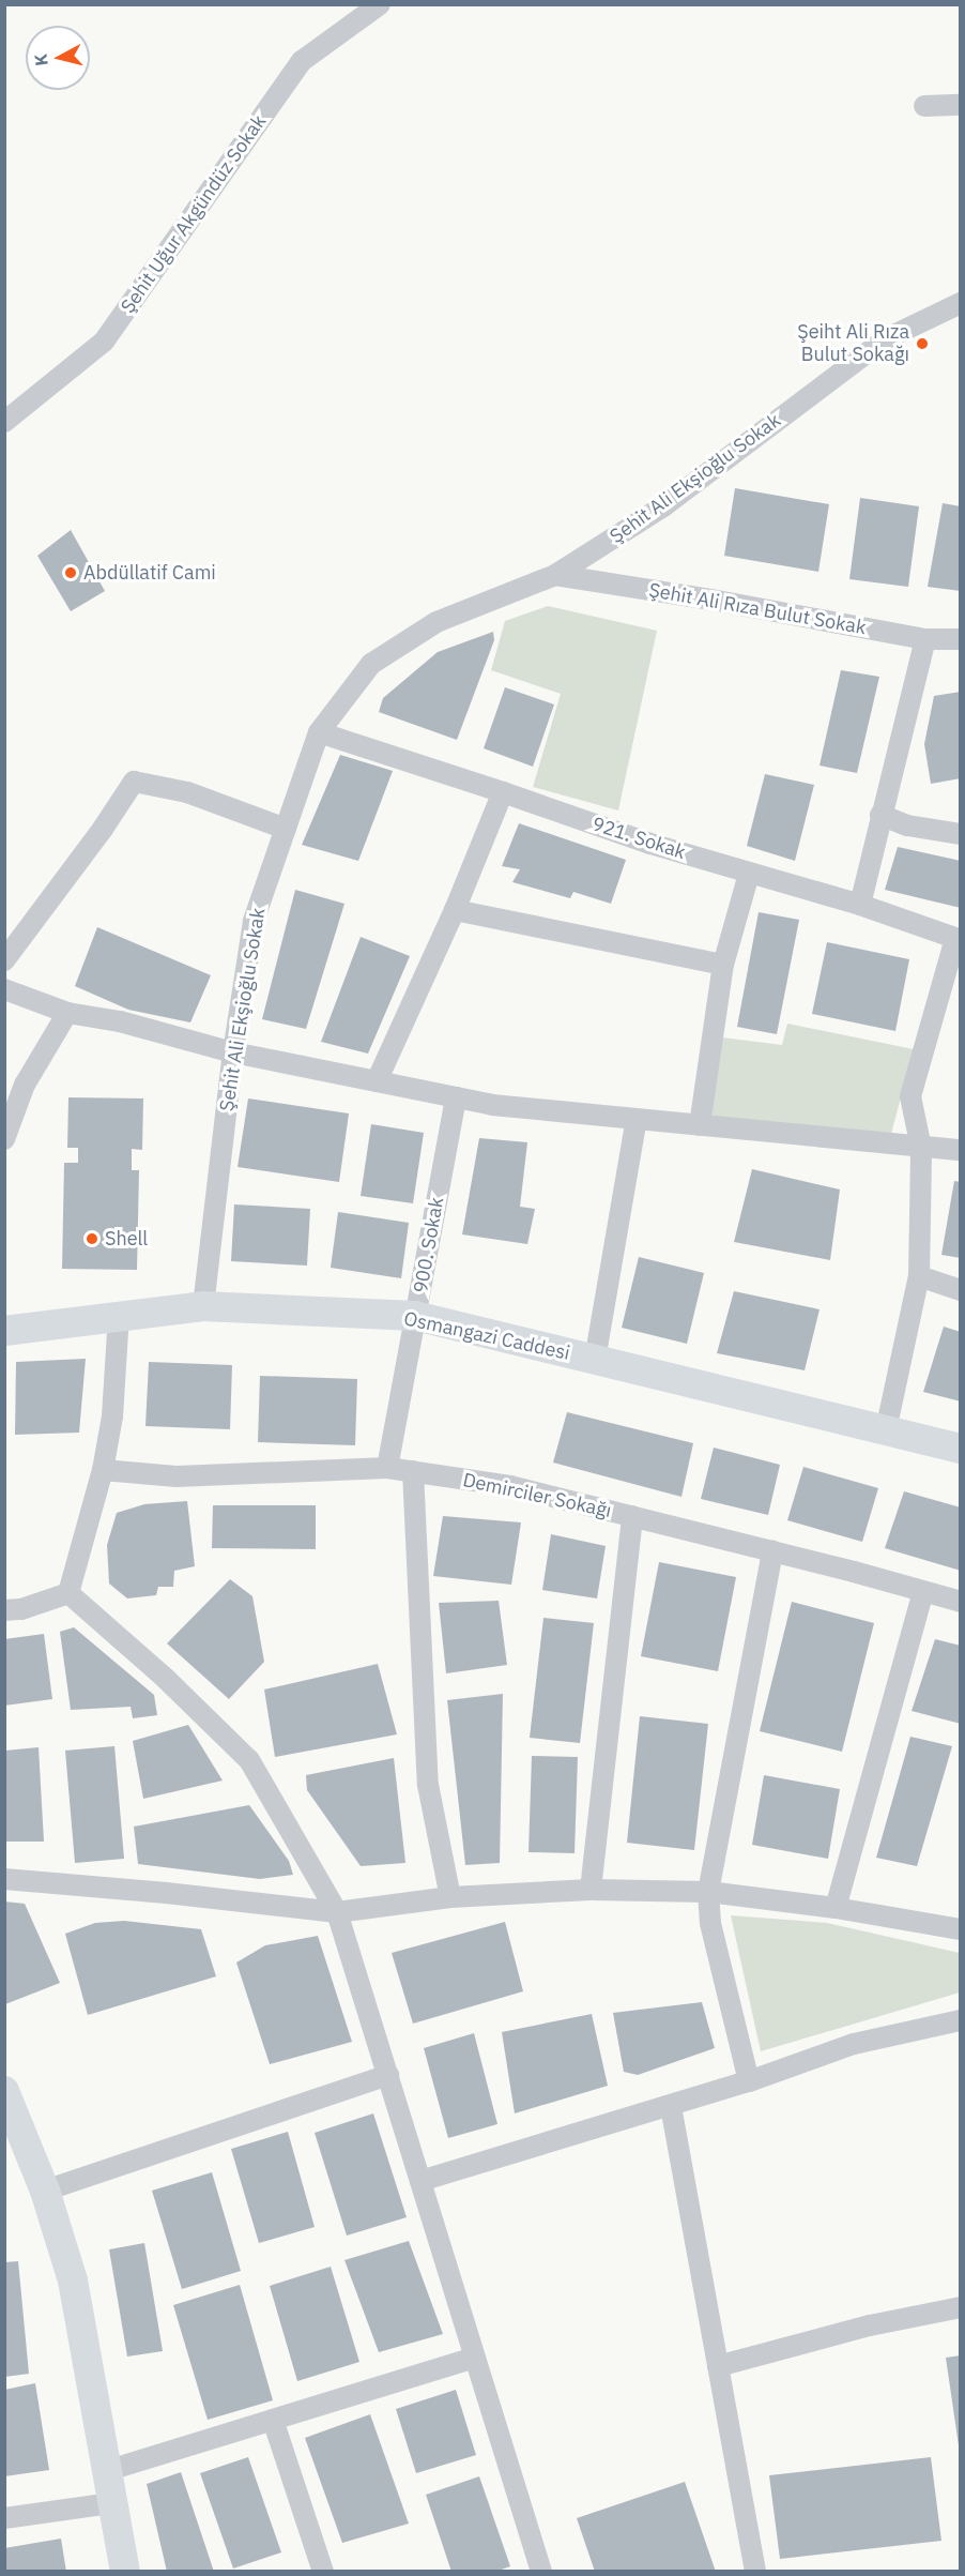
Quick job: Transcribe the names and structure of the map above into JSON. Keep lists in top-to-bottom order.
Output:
{
  "streets": {
    "main road": ["Osmangazi Caddesi"],
    "street": [
      "Şehit Uğur Akgündüz Sokak",
      "Şehit Ali Ekşioğlu Sokak",
      "Şehit Ali Rıza Bulut Sokak",
      "921. Sokak",
      "900. Sokak",
      "Demirciler Sokağı"
    ]
  },
  "crossings": [
    ["Şehit Ali Ekşioğlu Sokak", "Şehit Ali Rıza Bulut Sokak"],
    ["Şehit Ali Ekşioğlu Sokak", "921. Sokak"],
    ["Şehit Ali Ekşioğlu Sokak", "Osmangazi Caddesi"],
    ["900. Sokak", "Osmangazi Caddesi"],
    ["900. Sokak", "Demirciler Sokağı"]
  ],
  "places": ["Şeiht Ali Rıza Bulut Sokağı", "Abdüllatif Cami", "Shell"],
  "north": "left"
}
